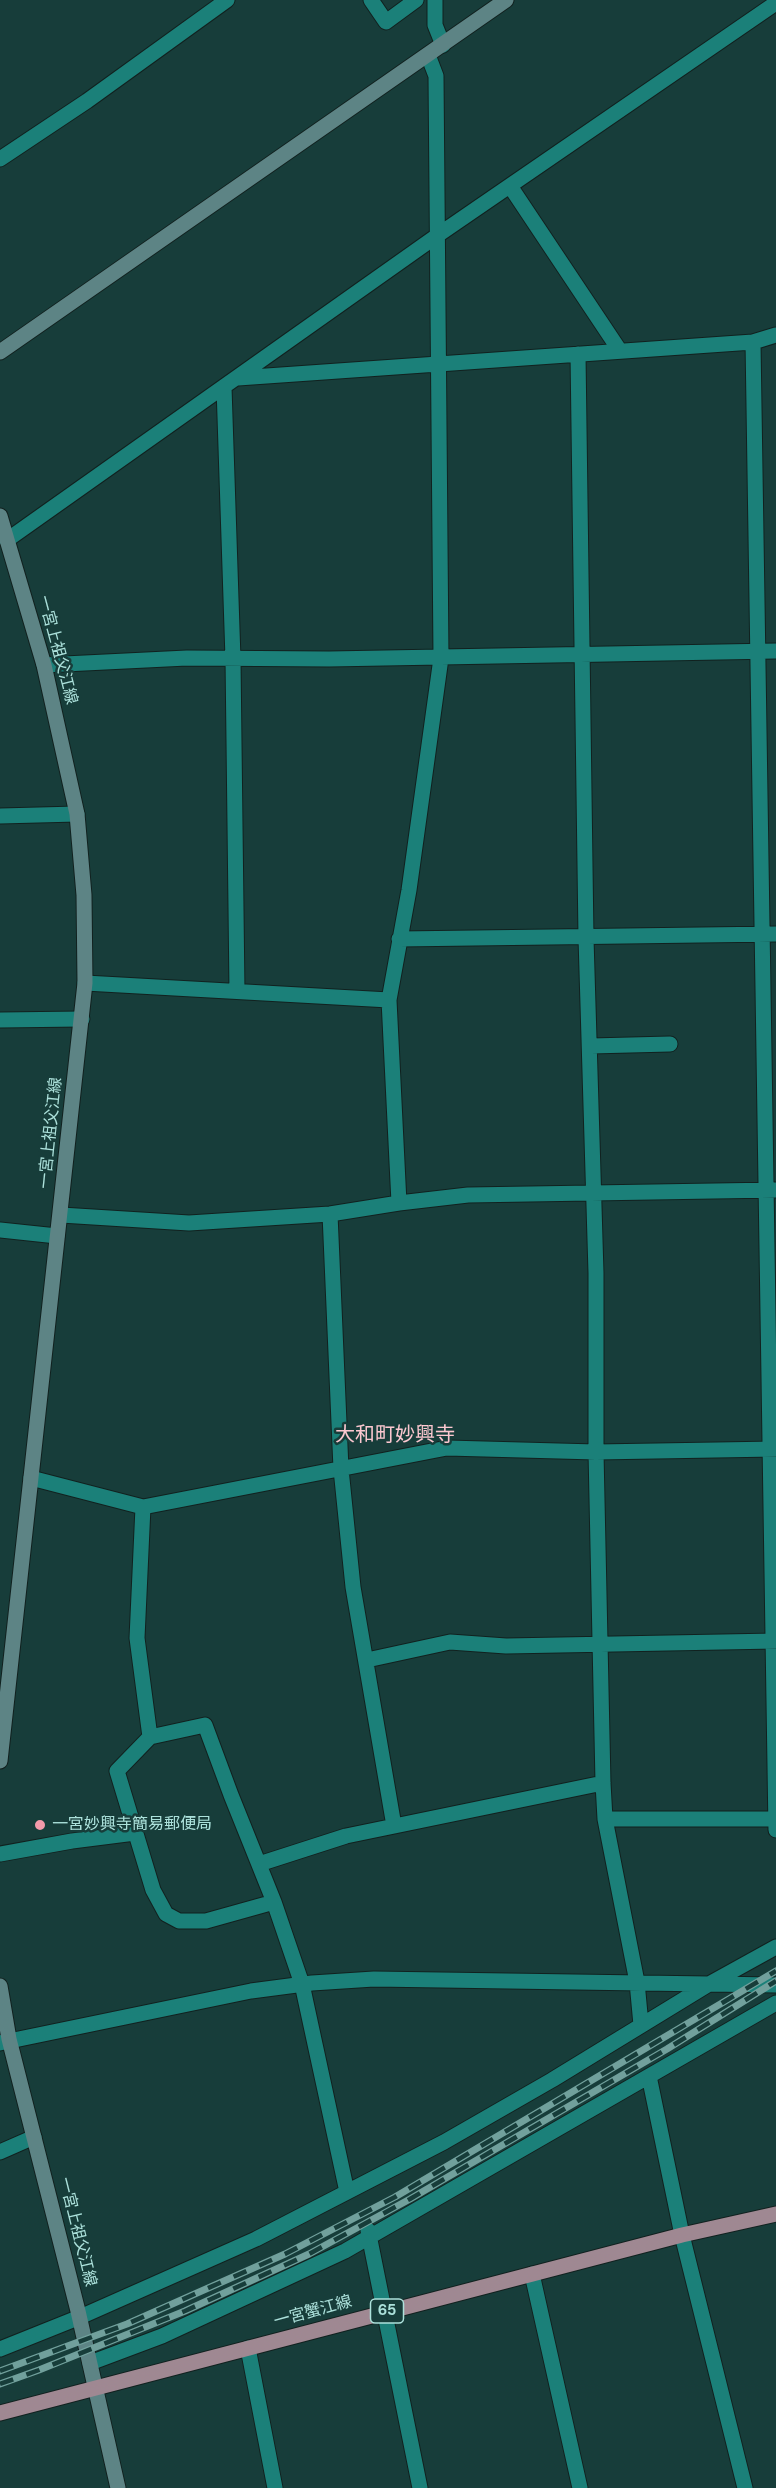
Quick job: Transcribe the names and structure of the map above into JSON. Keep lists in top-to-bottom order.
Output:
{
  "streets": {
    "main road": ["一宮上祖父江線", "65", "一宮蟹江線"]
  },
  "crossings": [
    ["一宮上祖父江線", "一宮蟹江線"]
  ],
  "districts": ["大和町妙興寺"],
  "places": ["一宮妙興寺簡易郵便局"]
}
